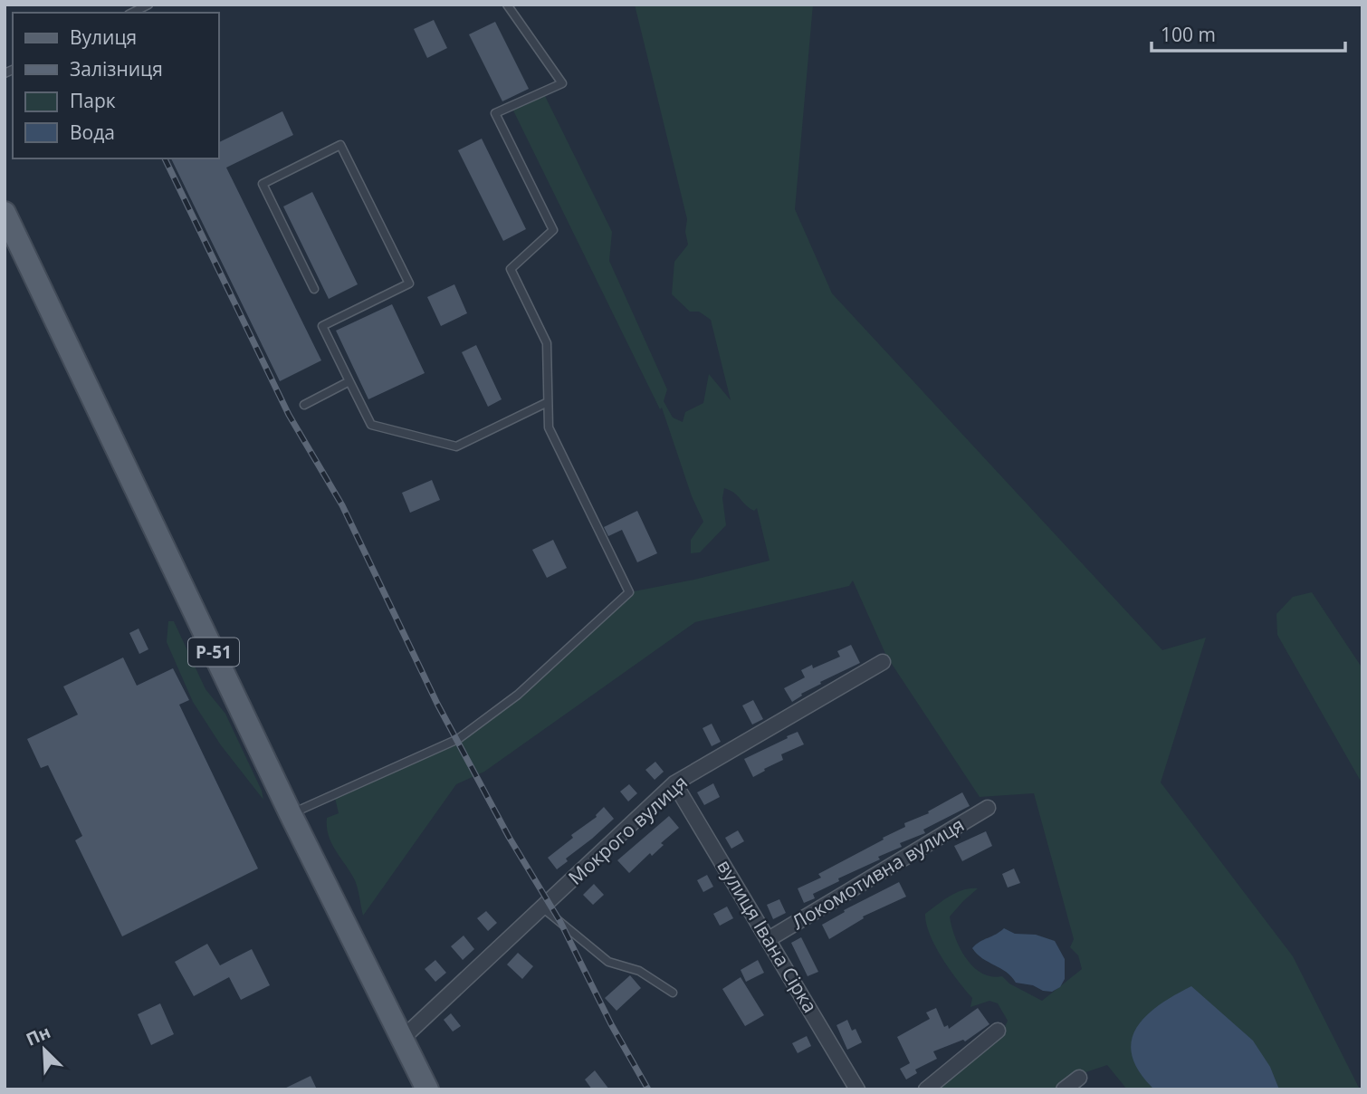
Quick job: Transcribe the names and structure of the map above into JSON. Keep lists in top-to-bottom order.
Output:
{
  "streets": {
    "main road": ["Р-51"],
    "street": ["Мокрого вулиця", "Локомотивна вулиця", "вулиця Івана Сірка"]
  },
  "crossings": [
    ["Р-51", "Мокрого вулиця"],
    ["Мокрого вулиця", "вулиця Івана Сірка"],
    ["Локомотивна вулиця", "вулиця Івана Сірка"]
  ],
  "legend": [
    "Вулиця",
    "Залізниця",
    "Парк",
    "Вода"
  ],
  "scale_bar": "100 m",
  "north": "top left"
}
